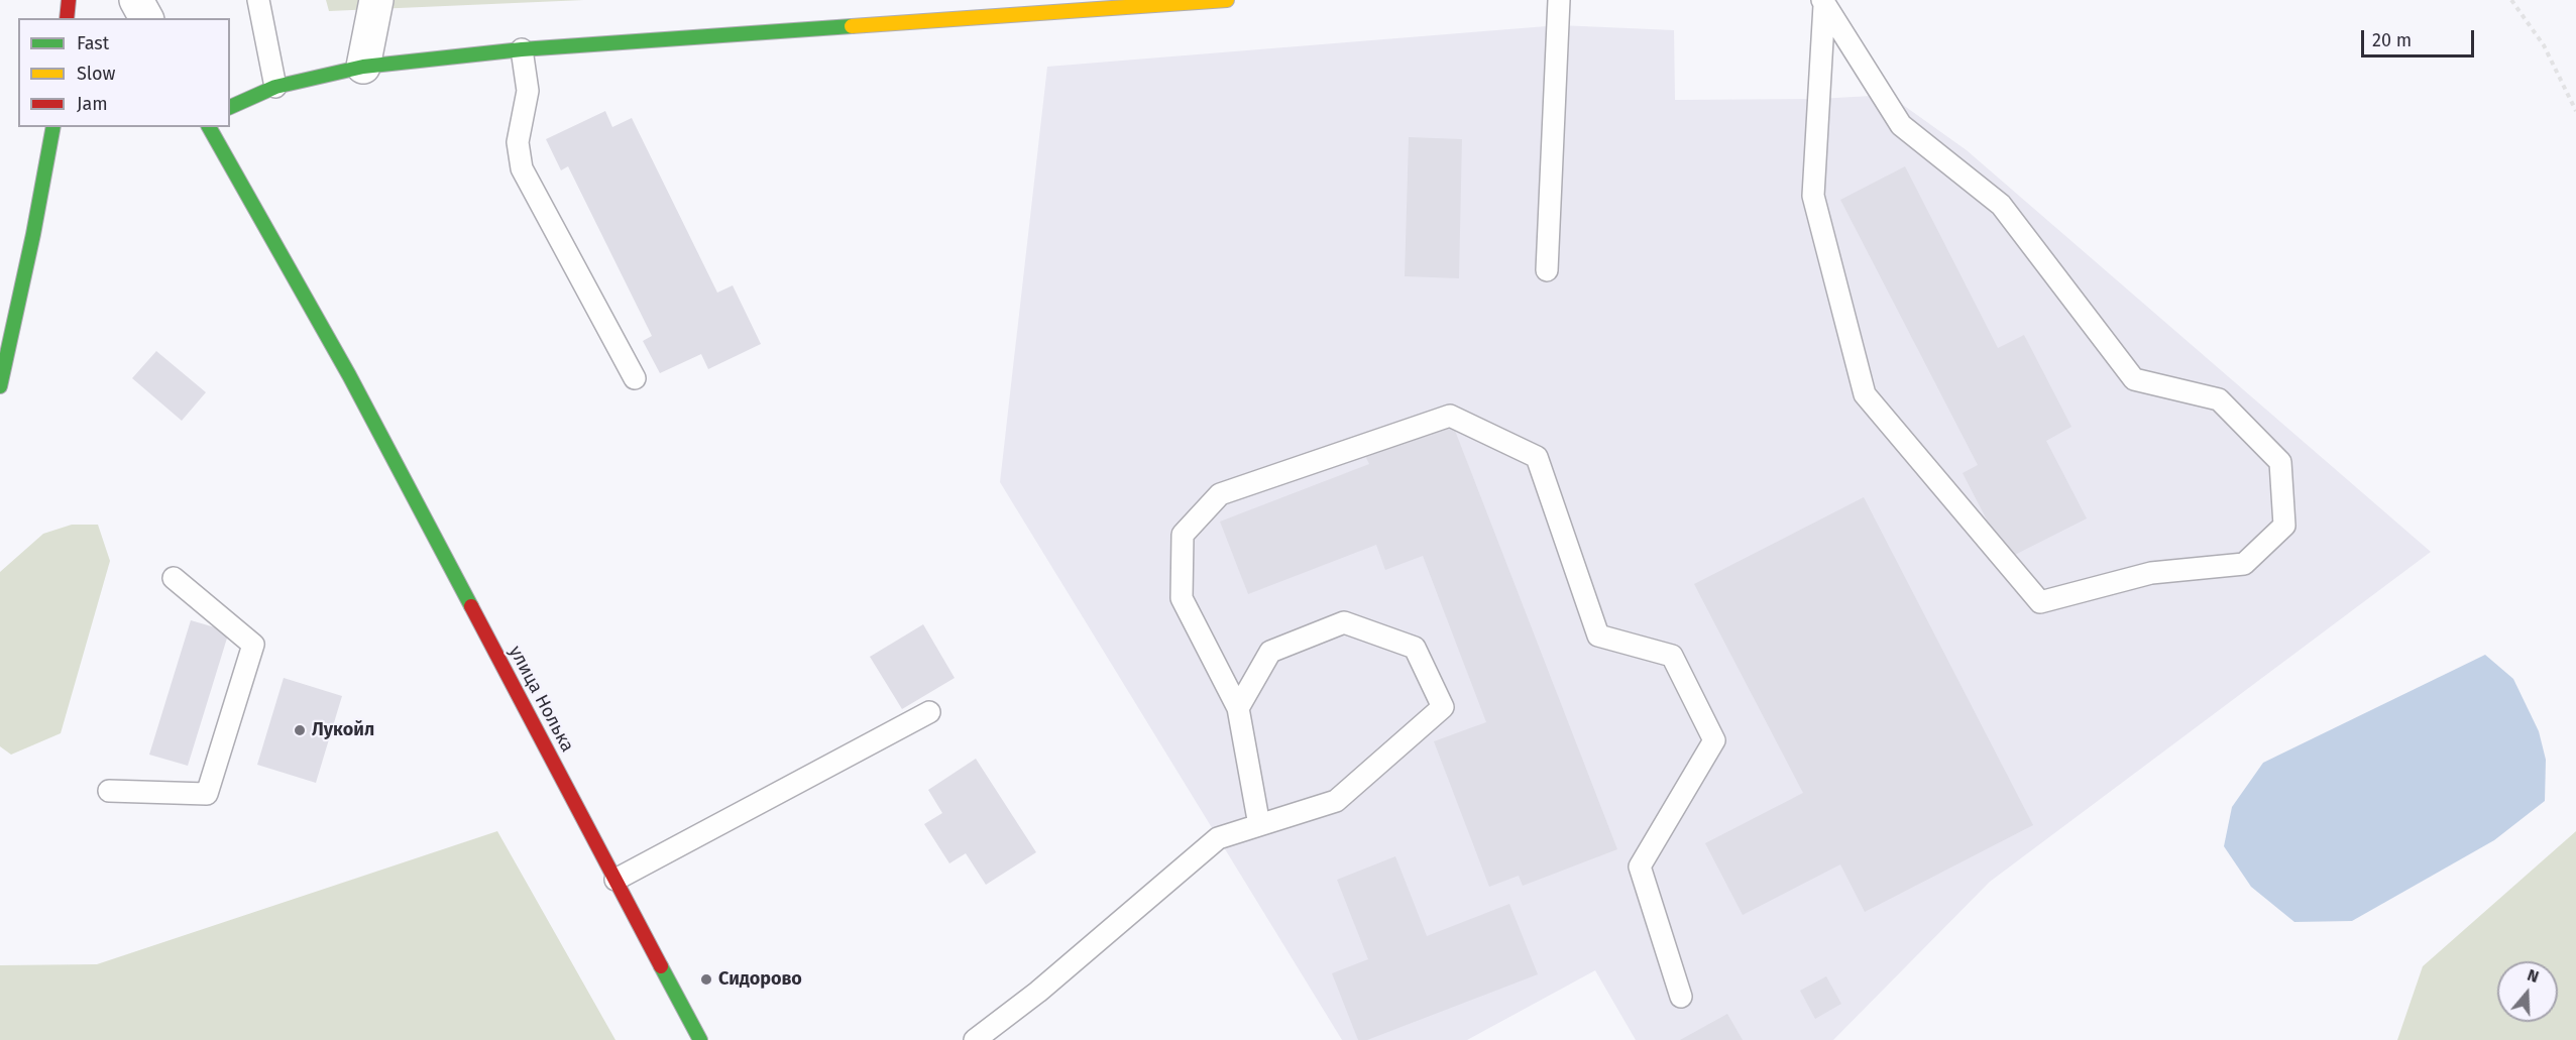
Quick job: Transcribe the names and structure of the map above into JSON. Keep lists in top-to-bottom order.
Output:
{
  "streets": {
    "street": ["улица Нолька"]
  },
  "places": ["Лукойл", "Сидорово"],
  "legend": ["Fast", "Slow", "Jam"],
  "scale_bar": "20 m",
  "north": "top"
}
